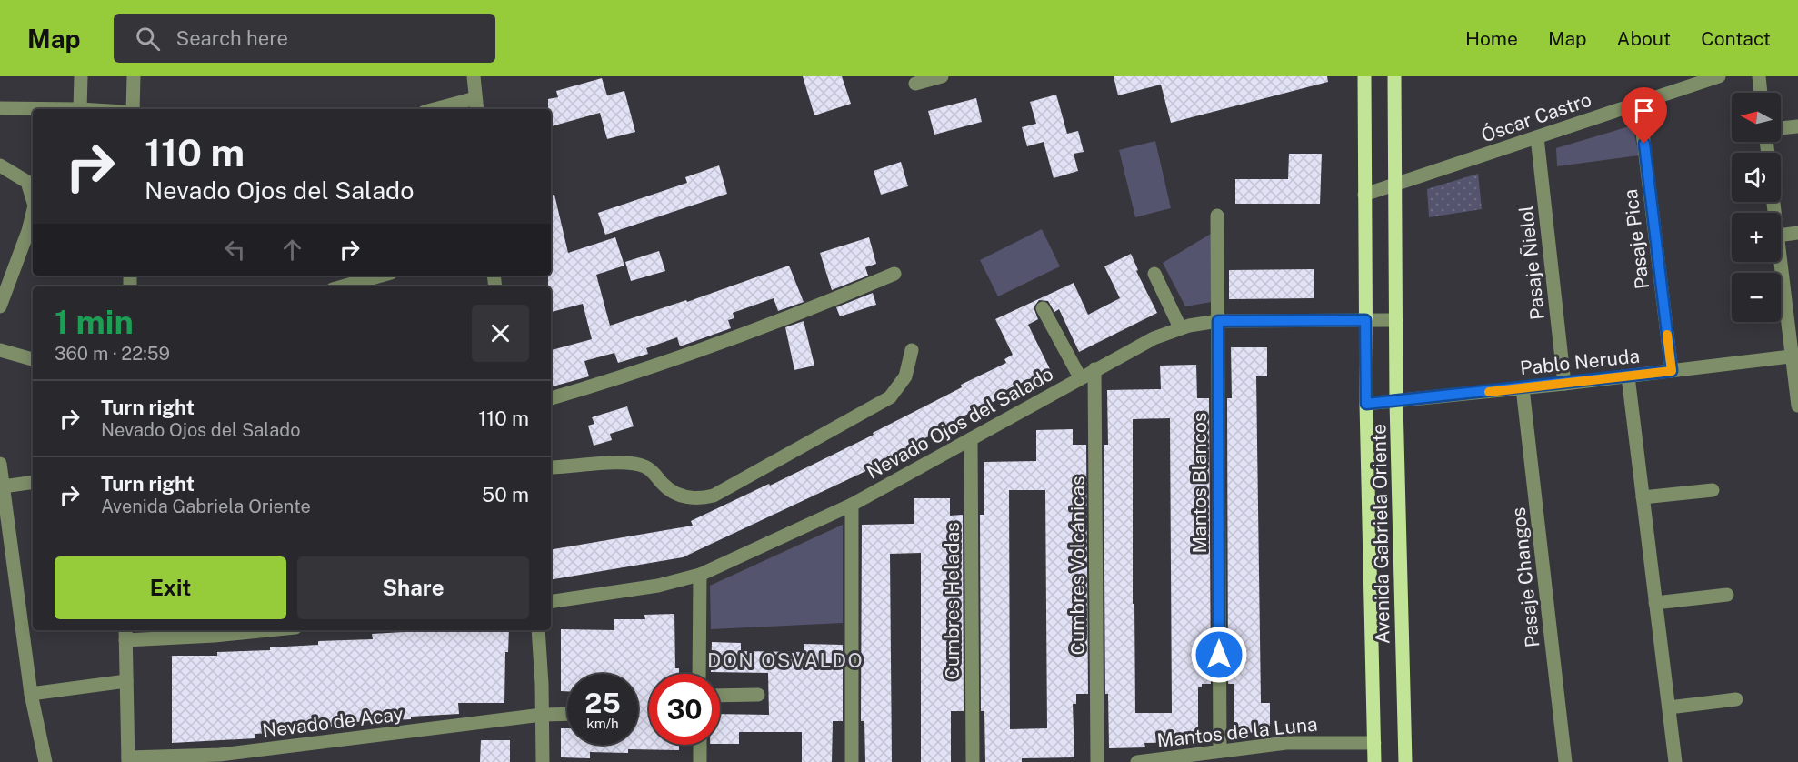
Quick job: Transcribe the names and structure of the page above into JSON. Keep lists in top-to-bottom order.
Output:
{
  "streets": {
    "main road": ["Avenida Gabriela Oriente"],
    "street": [
      "Óscar Castro",
      "Pasaje Pica",
      "Pasaje Ñielol",
      "Pablo Neruda",
      "Nevado Ojos del Salado",
      "Mantos Blancos",
      "Cumbres Volcánicas",
      "Pasaje Changos",
      "Cumbres Heladas",
      "Nevado de Acay",
      "Mantos de la Luna"
    ]
  },
  "crossings": [
    ["Óscar Castro", "Pasaje Pica"],
    ["Óscar Castro", "Pasaje Ñielol"],
    ["Óscar Castro", "Avenida Gabriela Oriente"],
    ["Pasaje Pica", "Pablo Neruda"],
    ["Pasaje Ñielol", "Pablo Neruda"],
    ["Pablo Neruda", "Avenida Gabriela Oriente"],
    ["Pablo Neruda", "Pasaje Changos"],
    ["Nevado Ojos del Salado", "Mantos Blancos"],
    ["Nevado Ojos del Salado", "Avenida Gabriela Oriente"],
    ["Nevado Ojos del Salado", "Cumbres Volcánicas"],
    ["Nevado Ojos del Salado", "Cumbres Heladas"],
    ["Mantos Blancos", "Mantos de la Luna"],
    ["Avenida Gabriela Oriente", "Mantos de la Luna"]
  ],
  "districts": ["DON OSVALDO"],
  "north": "left",
  "page": {
    "header": "Map",
    "search": "Search here",
    "nav": [
      "Home",
      "Map",
      "About",
      "Contact"
    ],
    "map_buttons": ["+", "−"],
    "turn": ["110 m", "Nevado Ojos del Salado"],
    "heading": ["1 min", "360 m · 22:59"],
    "list": [
      {
        "name": "Turn right",
        "note": "Nevado Ojos del Salado",
        "value": "110 m"
      },
      {
        "name": "Turn right",
        "note": "Avenida Gabriela Oriente",
        "value": "50 m"
      }
    ],
    "buttons": ["Exit", "Share"],
    "speed": "25 km/h",
    "limit": "30"
  }
}
